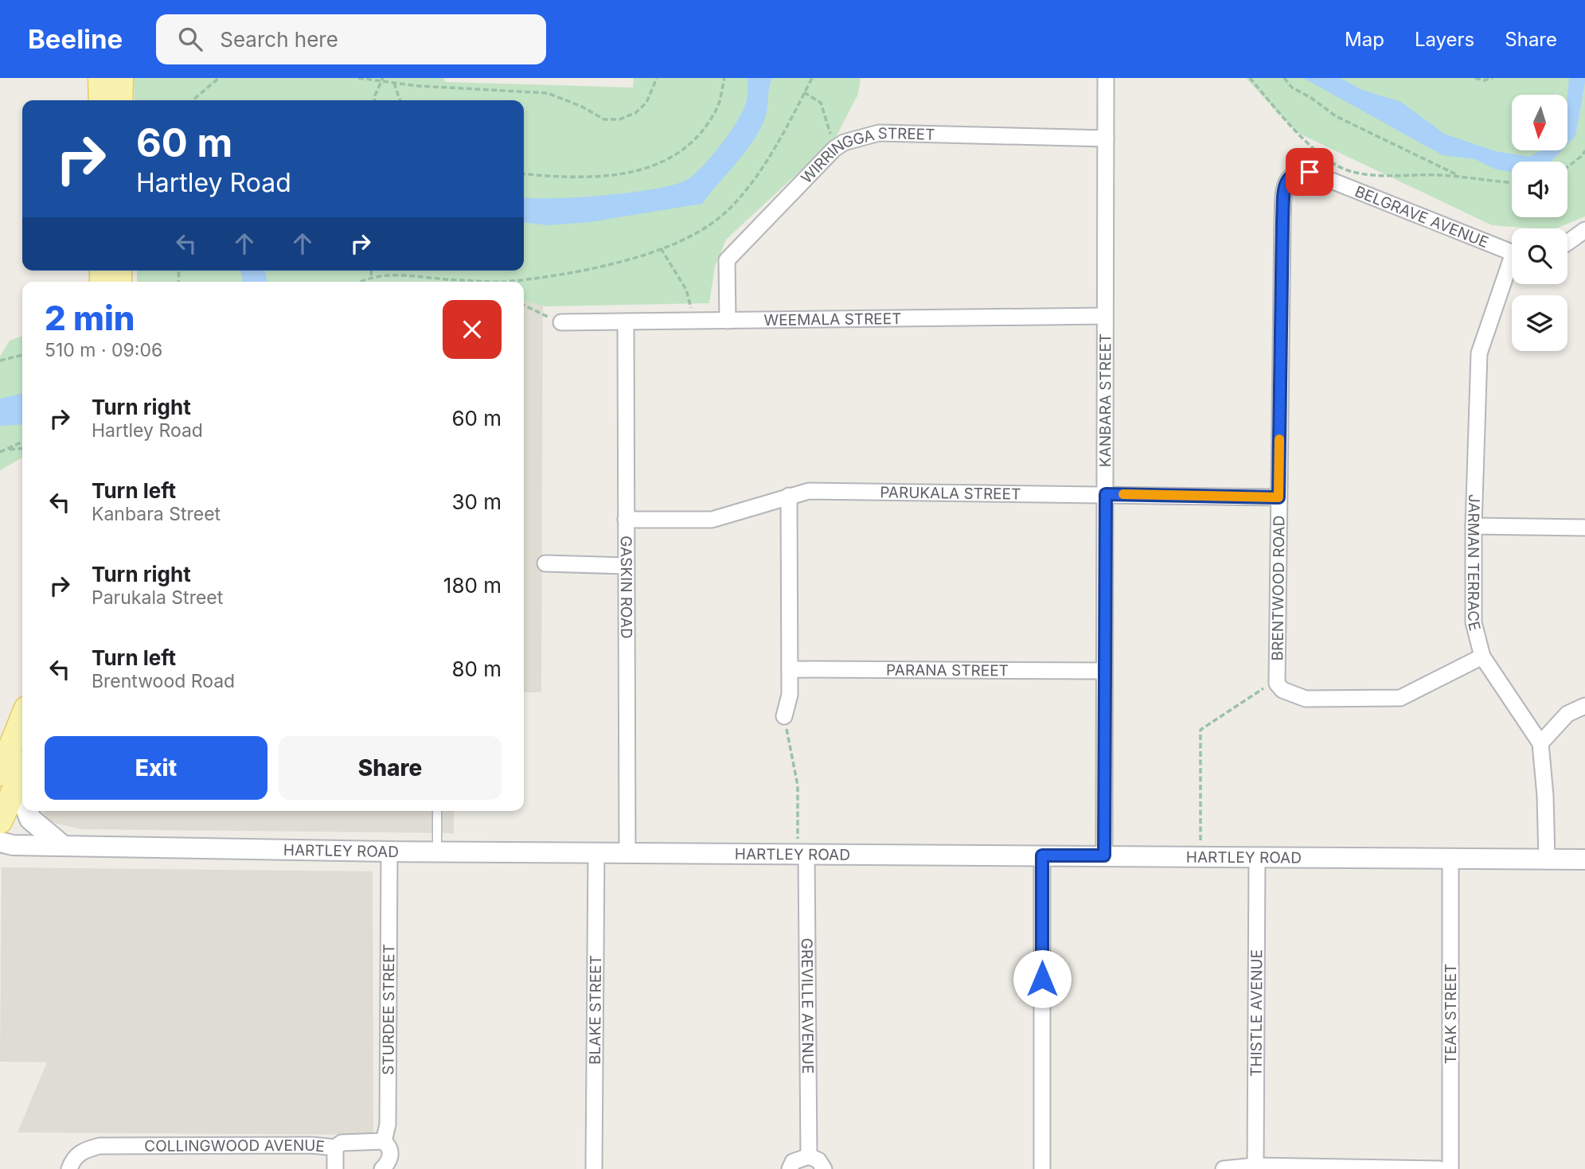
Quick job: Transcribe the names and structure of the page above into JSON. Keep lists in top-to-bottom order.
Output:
{
  "streets": {
    "street": [
      "WIRRINGGA STREET",
      "BELGRAVE AVENUE",
      "WEEMALA STREET",
      "KANBARA STREET",
      "PARUKALA STREET",
      "JARMAN TERRACE",
      "GASKIN ROAD",
      "BRENTWOOD ROAD",
      "PARANA STREET",
      "HARTLEY ROAD",
      "GREVILLE AVENUE",
      "STURDEE STREET",
      "BLAKE STREET",
      "THISTLE AVENUE",
      "TEAK STREET",
      "COLLINGWOOD AVENUE"
    ]
  },
  "crossings": [
    ["WIRRINGGA STREET", "WEEMALA STREET"],
    ["WIRRINGGA STREET", "KANBARA STREET"],
    ["BELGRAVE AVENUE", "BRENTWOOD ROAD"],
    ["WEEMALA STREET", "KANBARA STREET"],
    ["WEEMALA STREET", "GASKIN ROAD"],
    ["KANBARA STREET", "PARUKALA STREET"],
    ["KANBARA STREET", "PARANA STREET"],
    ["KANBARA STREET", "HARTLEY ROAD"],
    ["PARUKALA STREET", "GASKIN ROAD"],
    ["PARUKALA STREET", "BRENTWOOD ROAD"],
    ["JARMAN TERRACE", "BRENTWOOD ROAD"],
    ["JARMAN TERRACE", "HARTLEY ROAD"],
    ["GASKIN ROAD", "HARTLEY ROAD"],
    ["HARTLEY ROAD", "GREVILLE AVENUE"],
    ["HARTLEY ROAD", "STURDEE STREET"],
    ["HARTLEY ROAD", "BLAKE STREET"],
    ["HARTLEY ROAD", "THISTLE AVENUE"],
    ["HARTLEY ROAD", "TEAK STREET"],
    ["STURDEE STREET", "COLLINGWOOD AVENUE"]
  ],
  "north": "bottom",
  "page": {
    "header": "Beeline",
    "search": "Search here",
    "nav": ["Map", "Layers", "Share"],
    "turn": ["60 m", "Hartley Road"],
    "heading": ["2 min", "510 m · 09:06"],
    "list": [
      {
        "name": "Turn right",
        "note": "Hartley Road",
        "value": "60 m"
      },
      {
        "name": "Turn left",
        "note": "Kanbara Street",
        "value": "30 m"
      },
      {
        "name": "Turn right",
        "note": "Parukala Street",
        "value": "180 m"
      },
      {
        "name": "Turn left",
        "note": "Brentwood Road",
        "value": "80 m"
      }
    ],
    "buttons": ["Exit", "Share"]
  }
}
